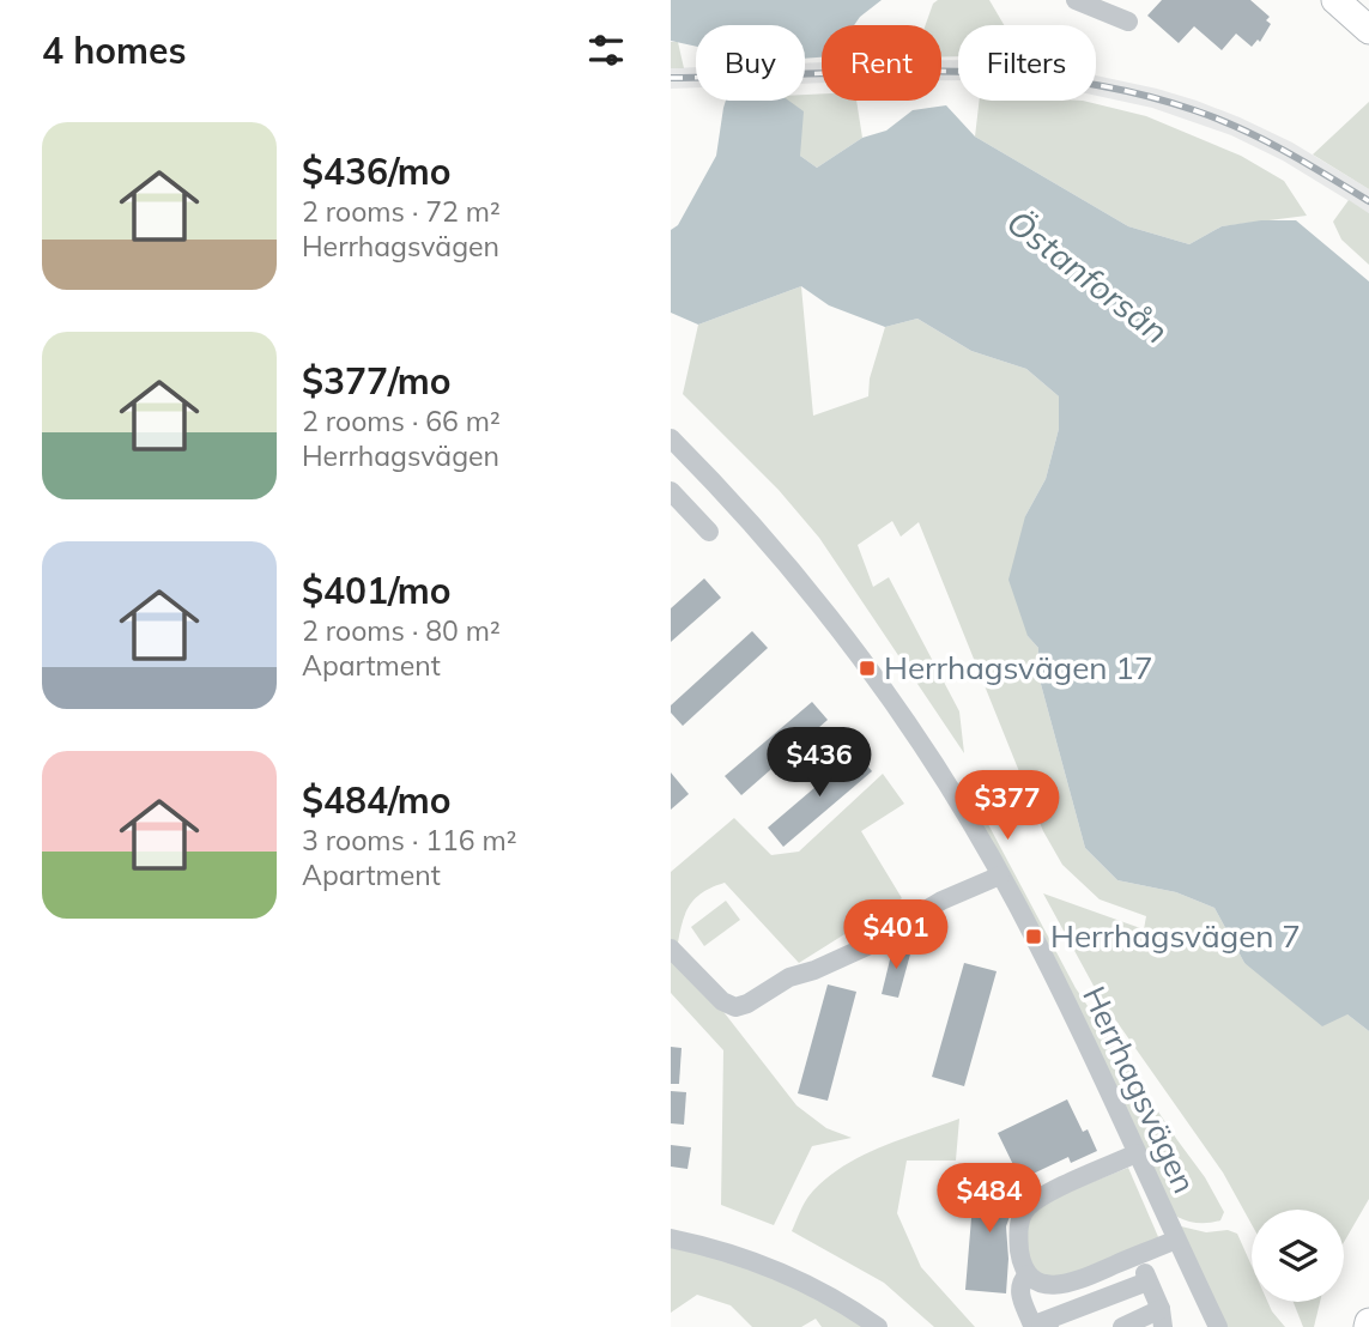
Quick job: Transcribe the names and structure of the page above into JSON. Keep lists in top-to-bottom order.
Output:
{
  "streets": {
    "street": ["Herrhagsvägen"]
  },
  "water": ["Östanforsån"],
  "places": {
    "transit": ["Herrhagsvägen 17", "Herrhagsvägen 7"]
  },
  "page": {
    "heading": "4 homes",
    "chip": ["Buy", "Rent", "Filters"],
    "list": [
      {
        "name": "$436/mo",
        "note": "2 rooms · 72 m² · Herrhagsvägen"
      },
      {
        "name": "$377/mo",
        "note": "2 rooms · 66 m² · Herrhagsvägen"
      },
      {
        "name": "$401/mo",
        "note": "2 rooms · 80 m² · Apartment"
      },
      {
        "name": "$484/mo",
        "note": "3 rooms · 116 m² · Apartment"
      }
    ],
    "price": [
      "$436",
      "$377",
      "$401",
      "$484"
    ]
  }
}
